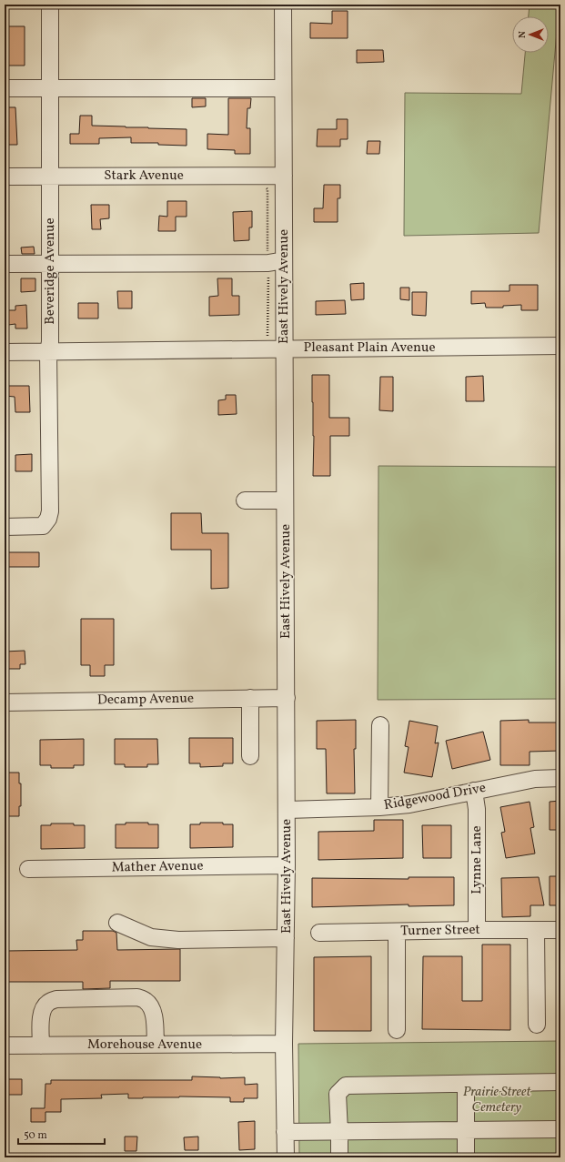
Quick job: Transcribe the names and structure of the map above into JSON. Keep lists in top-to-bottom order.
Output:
{
  "streets": {
    "street": [
      "Stark Avenue",
      "Beveridge Avenue",
      "East Hively Avenue",
      "Pleasant Plain Avenue",
      "Decamp Avenue",
      "Ridgewood Drive",
      "Lynne Lane",
      "Mather Avenue",
      "Turner Street",
      "Morehouse Avenue"
    ]
  },
  "crossings": [
    ["Stark Avenue", "Beveridge Avenue"],
    ["Stark Avenue", "East Hively Avenue"],
    ["Beveridge Avenue", "Pleasant Plain Avenue"],
    ["East Hively Avenue", "Pleasant Plain Avenue"],
    ["East Hively Avenue", "Decamp Avenue"],
    ["East Hively Avenue", "Ridgewood Drive"],
    ["East Hively Avenue", "Mather Avenue"],
    ["East Hively Avenue", "Morehouse Avenue"],
    ["Ridgewood Drive", "Lynne Lane"],
    ["Lynne Lane", "Turner Street"]
  ],
  "parks": ["Prairie Street Cemetery"],
  "scale_bar": "50 m",
  "north": "left"
}
